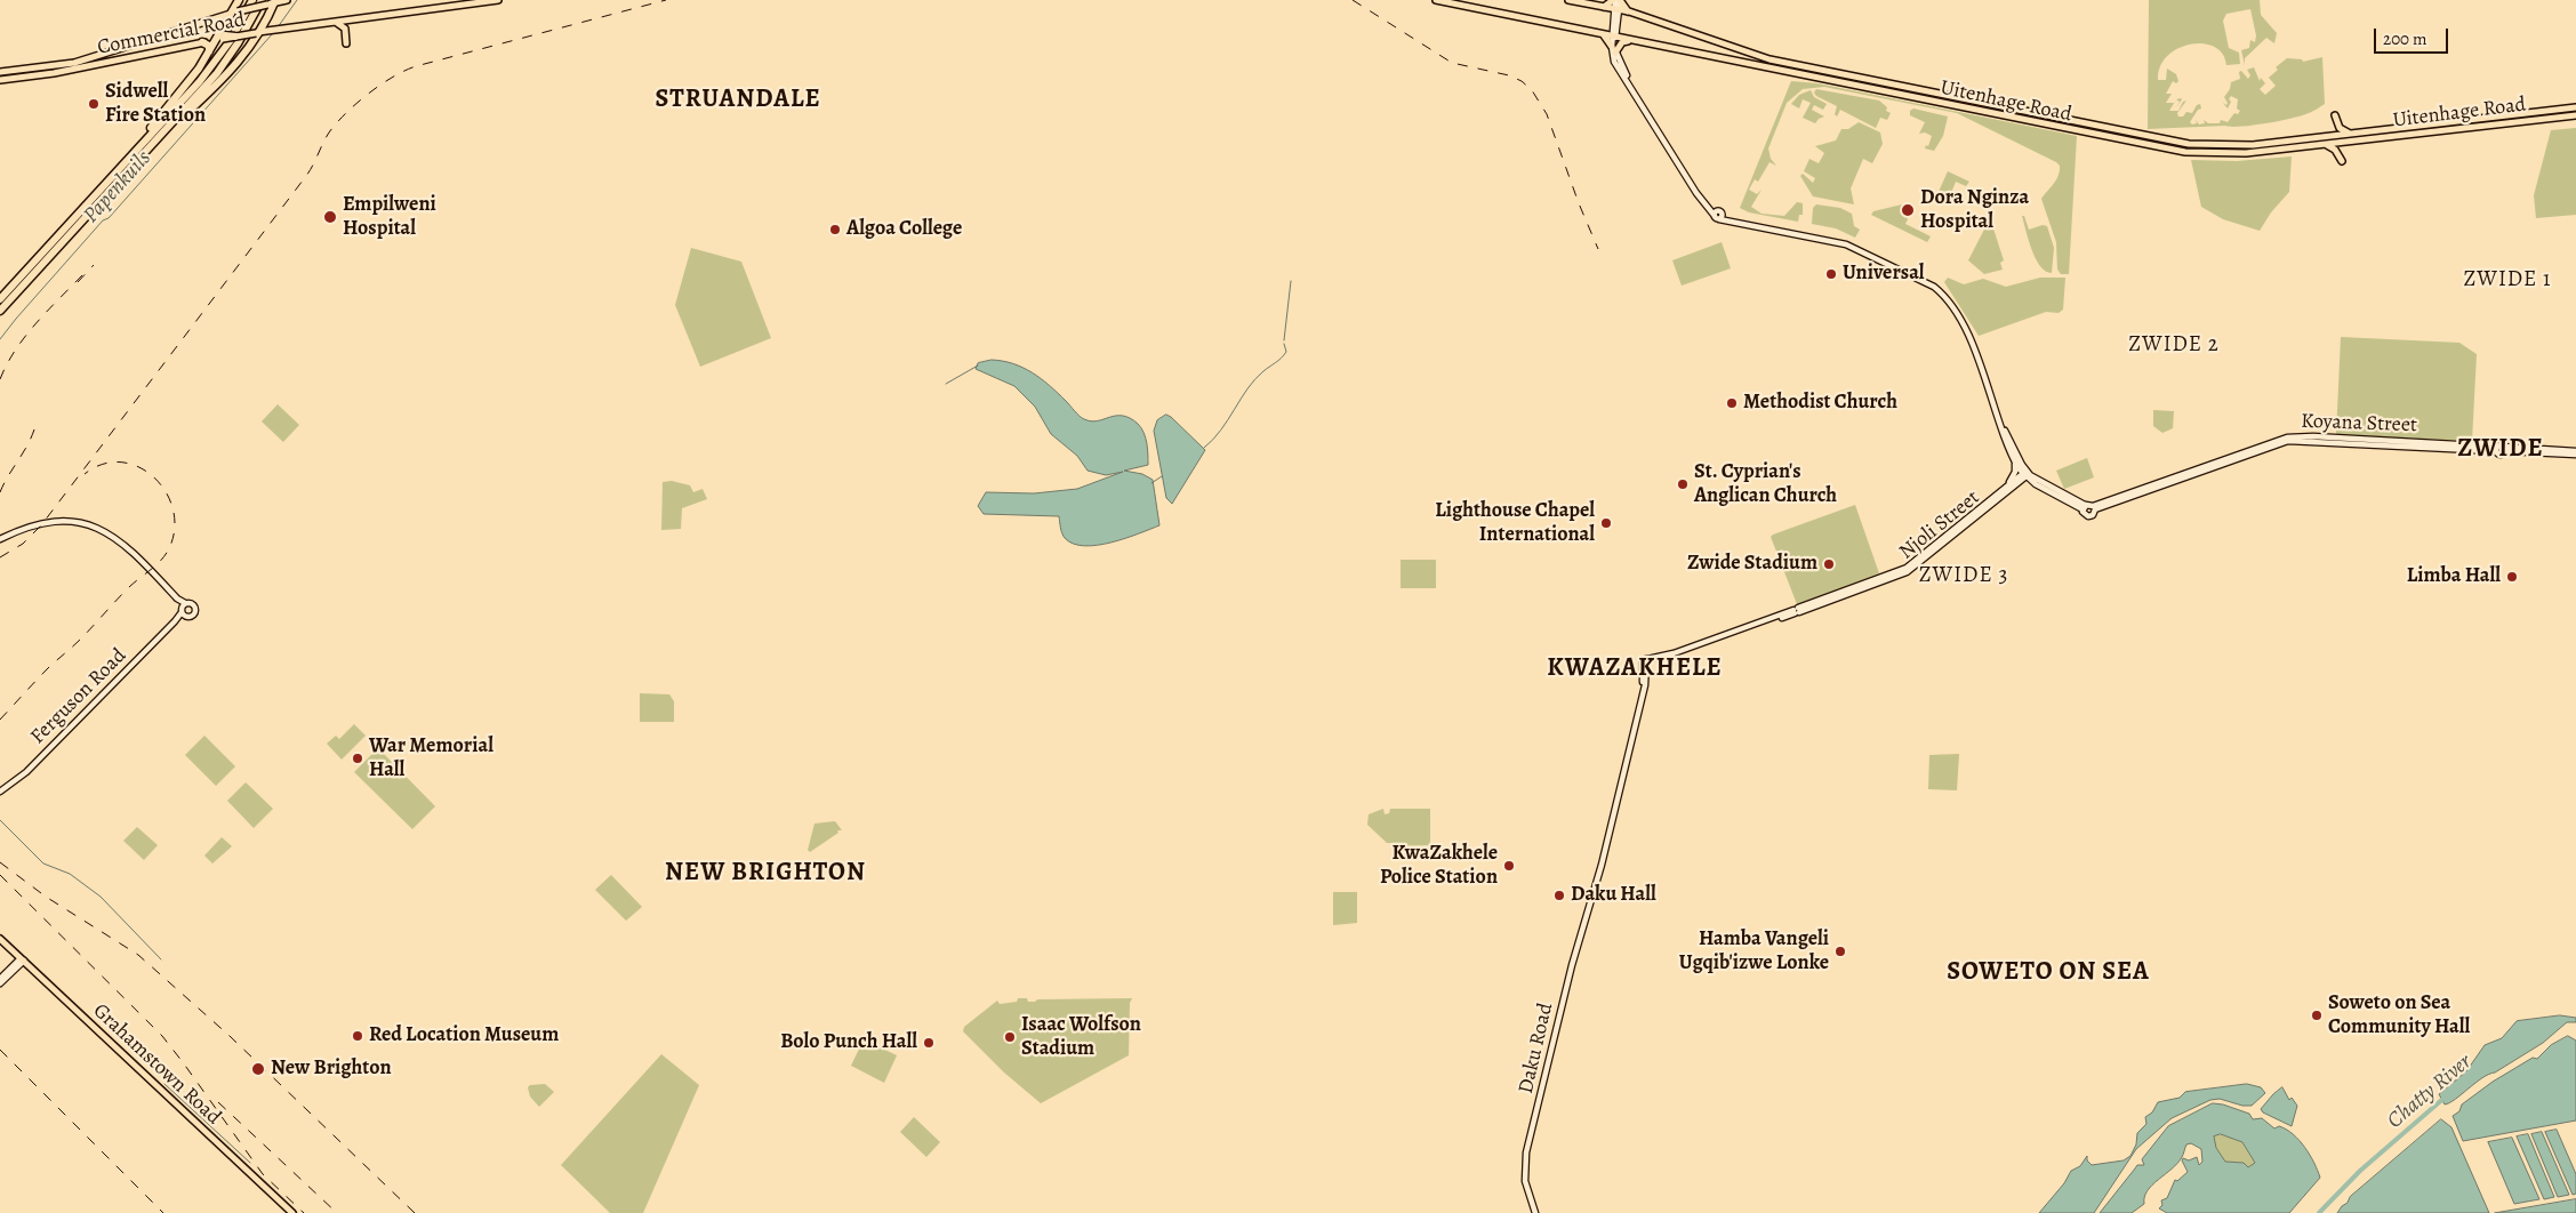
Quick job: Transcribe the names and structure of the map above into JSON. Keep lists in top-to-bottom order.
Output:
{
  "streets": {
    "main road": [
      "Commercial Road",
      "Uitenhage Road",
      "Koyana Street",
      "Njoli Street",
      "Ferguson Road",
      "Daku Road",
      "Grahamstown Road"
    ]
  },
  "crossings": [
    ["Njoli Street", "Daku Road"]
  ],
  "districts": [
    "STRUANDALE",
    "ZWIDE 1",
    "ZWIDE 2",
    "ZWIDE",
    "ZWIDE 3",
    "KWAZAKHELE",
    "NEW BRIGHTON",
    "SOWETO ON SEA"
  ],
  "water": ["Papenkuils", "Chatty River"],
  "places": [
    "Sidwell Fire Station",
    "Dora Nginza Hospital",
    "Empilweni Hospital",
    "Algoa College",
    "Universal",
    "Methodist Church",
    "St. Cyprian's Anglican Church",
    "Lighthouse Chapel International",
    "Zwide Stadium",
    "Limba Hall",
    "War Memorial Hall",
    "KwaZakhele Police Station",
    "Daku Hall",
    "Hamba Vangeli Ugqib'izwe Lonke",
    "Soweto on Sea Community Hall",
    "Red Location Museum",
    "Isaac Wolfson Stadium",
    "Bolo Punch Hall",
    "New Brighton"
  ],
  "scale_bar": "200 m"
}
